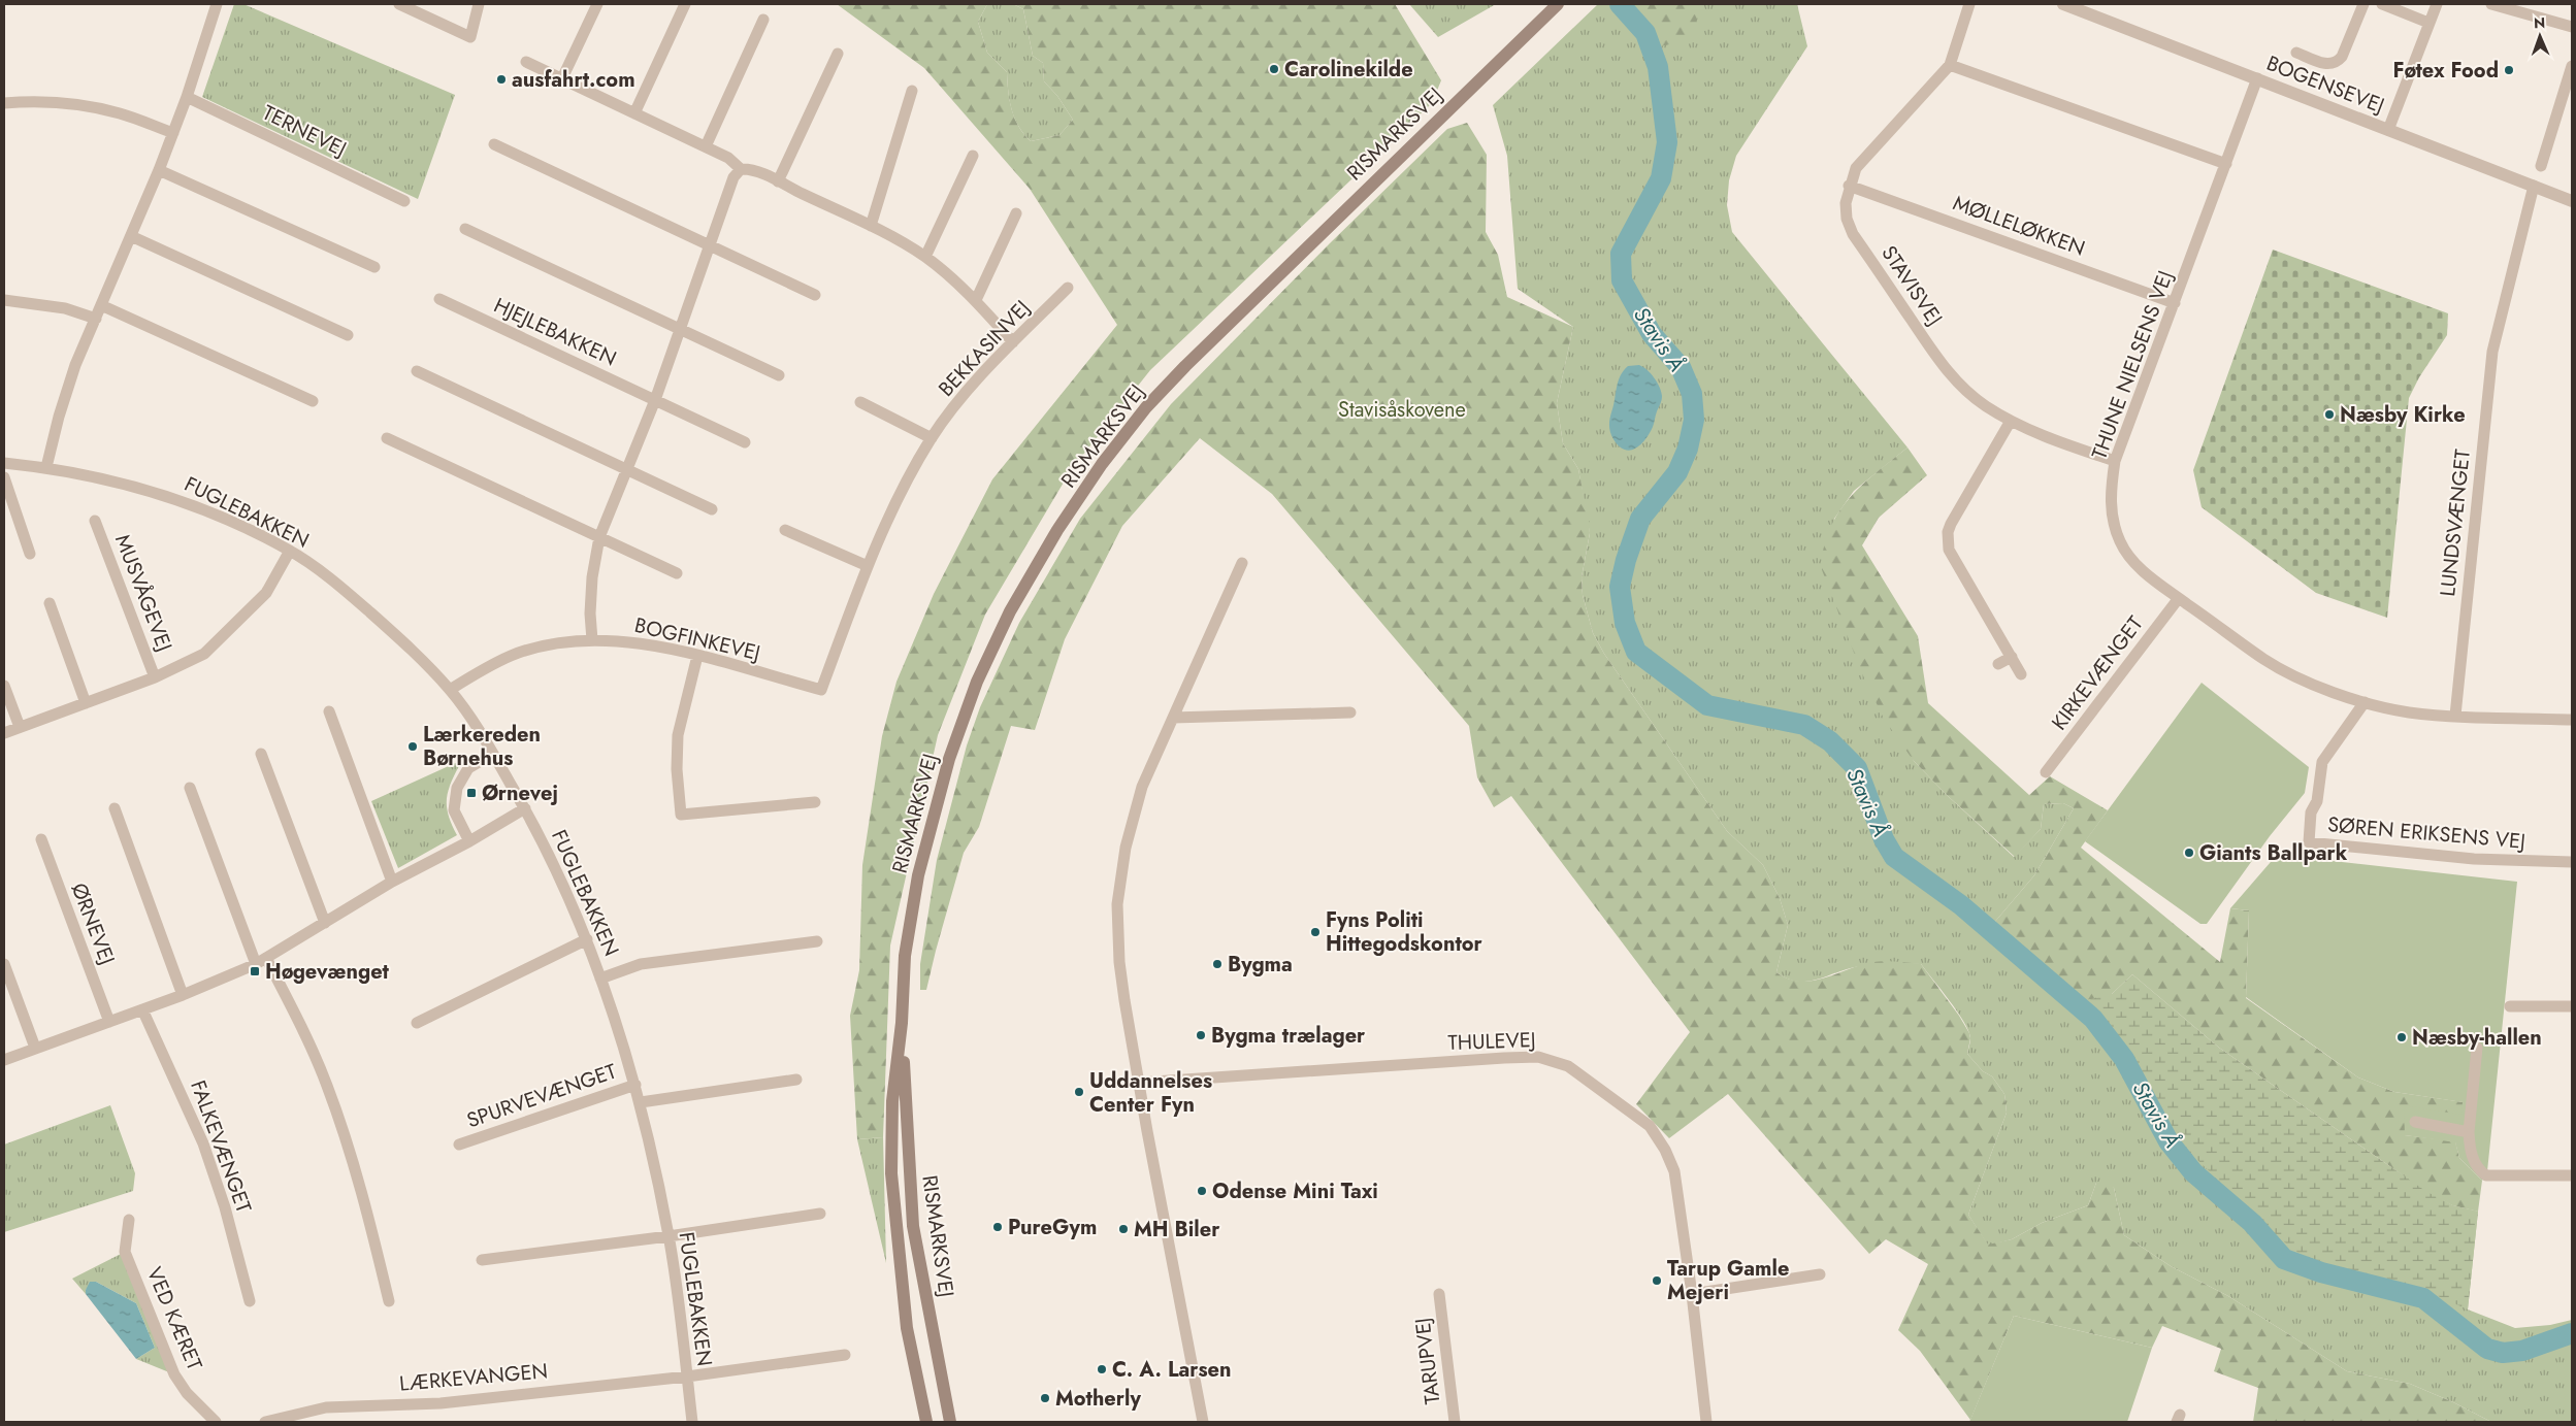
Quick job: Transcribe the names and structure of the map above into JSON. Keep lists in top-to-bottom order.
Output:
{
  "streets": {
    "main road": ["RISMARKSVEJ"],
    "street": [
      "BOGENSEVEJ",
      "TERNEVEJ",
      "MØLLELØKKEN",
      "STAVISVEJ",
      "HJEJLEBAKKEN",
      "BEKKASINVEJ",
      "THUNE NIELSENS VEJ",
      "FUGLEBAKKEN",
      "LUNDSVÆNGET",
      "MUSVÅGEVEJ",
      "BOGFINKEVEJ",
      "KIRKEVÆNGET",
      "SØREN ERIKSENS VEJ",
      "ØRNEVEJ",
      "THULEVEJ",
      "SPURVEVÆNGET",
      "FALKEVÆNGET",
      "VED KÆRET",
      "TARUPVEJ",
      "LÆRKEVANGEN"
    ]
  },
  "crossings": [
    ["BOGENSEVEJ", "THUNE NIELSENS VEJ"],
    ["BOGENSEVEJ", "LUNDSVÆNGET"],
    ["MØLLELØKKEN", "STAVISVEJ"],
    ["MØLLELØKKEN", "THUNE NIELSENS VEJ"],
    ["STAVISVEJ", "THUNE NIELSENS VEJ"],
    ["BEKKASINVEJ", "BOGFINKEVEJ"],
    ["THUNE NIELSENS VEJ", "LUNDSVÆNGET"],
    ["THUNE NIELSENS VEJ", "KIRKEVÆNGET"],
    ["THUNE NIELSENS VEJ", "SØREN ERIKSENS VEJ"],
    ["FUGLEBAKKEN", "MUSVÅGEVEJ"],
    ["FUGLEBAKKEN", "BOGFINKEVEJ"],
    ["FUGLEBAKKEN", "SPURVEVÆNGET"],
    ["FUGLEBAKKEN", "LÆRKEVANGEN"]
  ],
  "water": ["Stavis Å"],
  "parks": ["Stavisåskovene"],
  "places": {
    "other": [
      "Carolinekilde",
      "Føtex Food",
      "ausfahrt.com",
      "Næsby Kirke",
      "Lærkereden Børnehus",
      "Giants Ballpark",
      "Fyns Politi Hittegodskontor",
      "Bygma",
      "Bygma trælager",
      "Næsby-hallen",
      "Uddannelses Center Fyn",
      "Odense Mini Taxi",
      "PureGym",
      "MH Biler",
      "Tarup Gamle Mejeri",
      "C. A. Larsen",
      "Motherly"
    ],
    "transit": ["Ørnevej", "Høgevænget"]
  },
  "north": "top"
}
